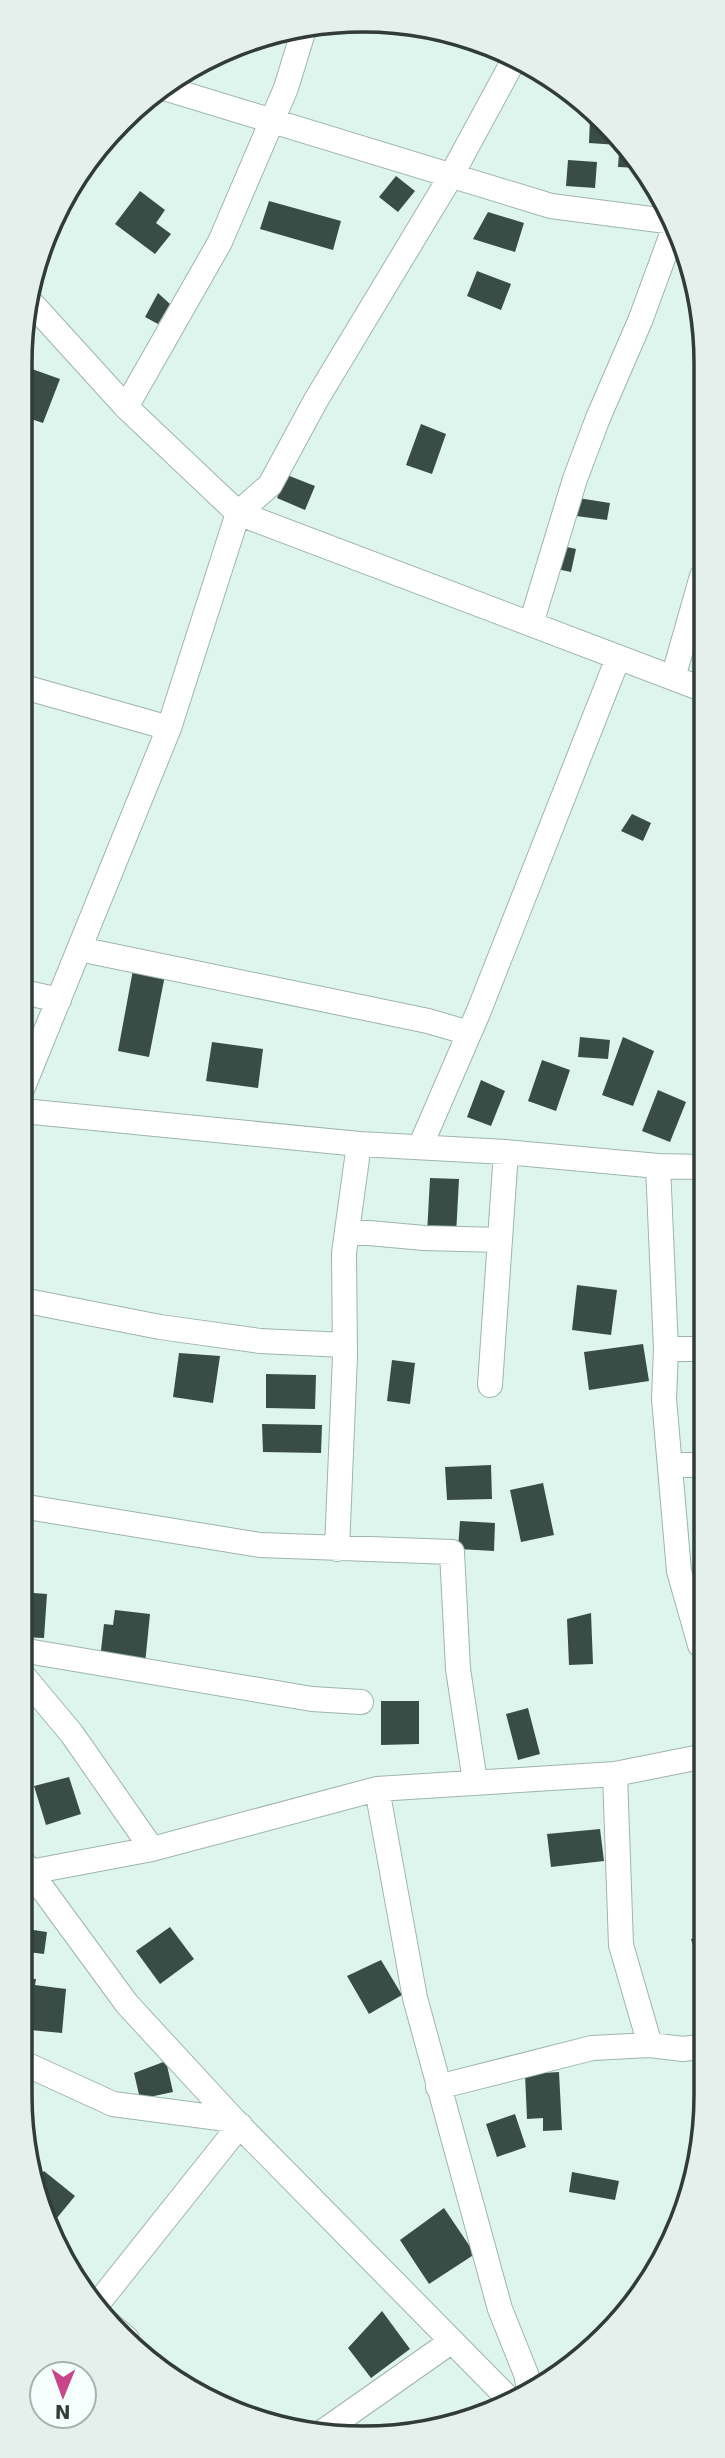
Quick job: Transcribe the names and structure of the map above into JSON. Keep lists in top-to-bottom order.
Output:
{
  "north": "bottom"
}
